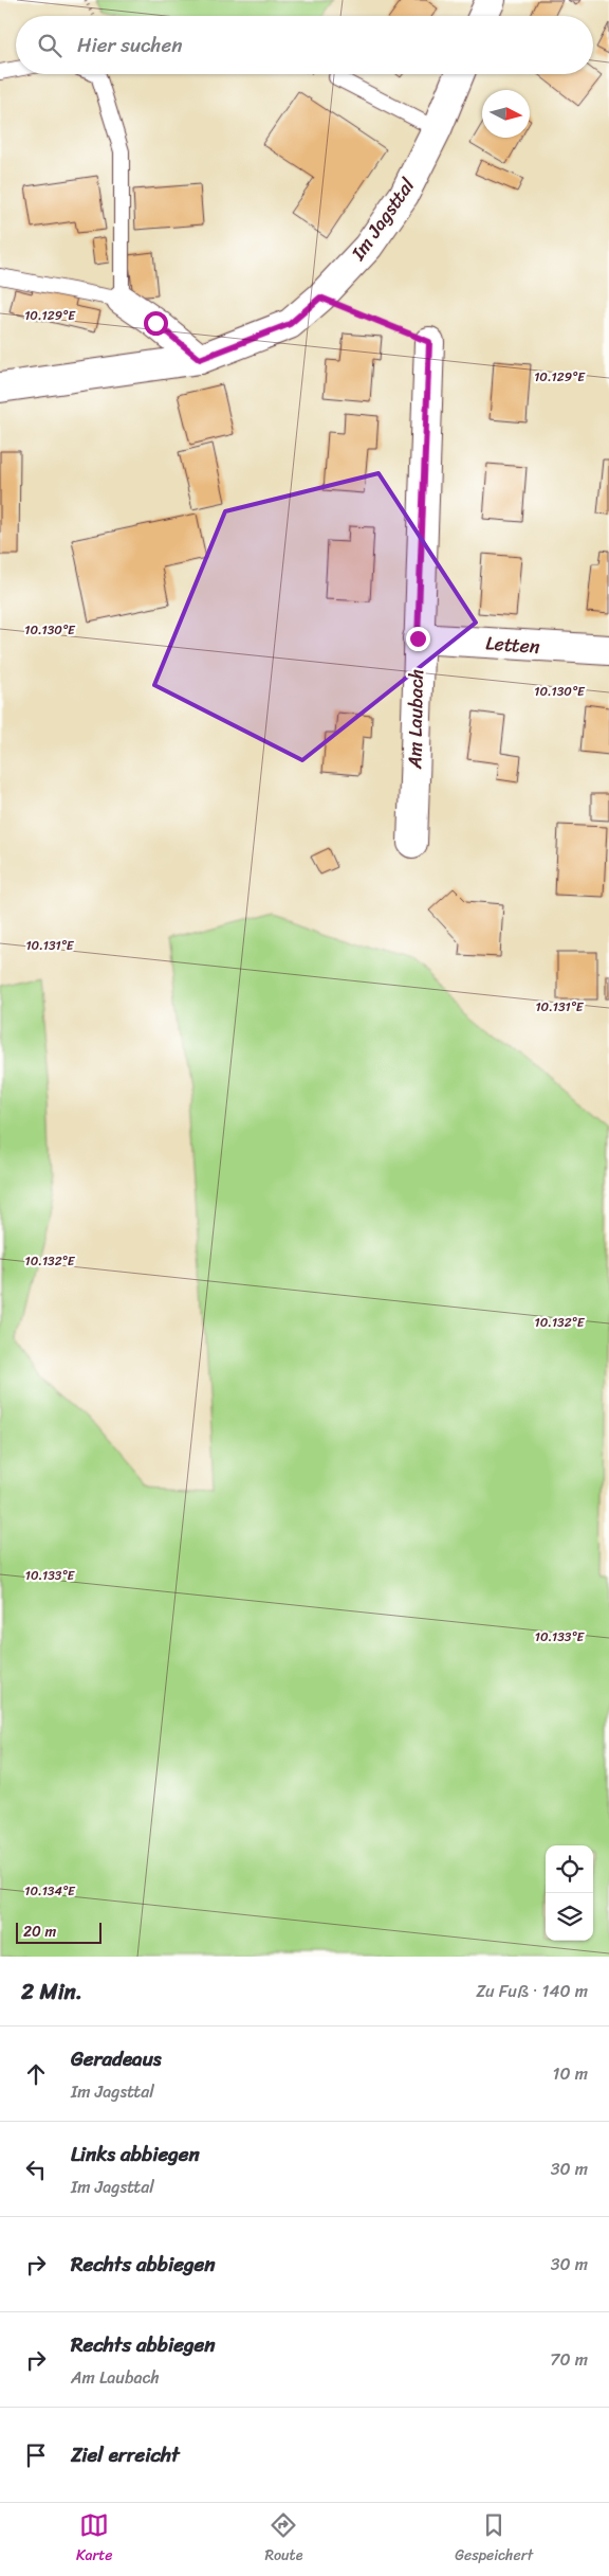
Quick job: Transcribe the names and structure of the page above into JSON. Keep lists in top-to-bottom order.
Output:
{
  "streets": {
    "street": ["Im Jagsttal", "Letten", "Am Laubach"]
  },
  "crossings": [
    ["Letten", "Am Laubach"]
  ],
  "scale_bar": "20 m",
  "north": "right",
  "page": {
    "search": "Hier suchen",
    "scale": "20 m",
    "heading": ["2 Min.", "Zu Fuß · 140 m"],
    "list": [
      ["Geradeaus", "Im Jagsttal", "10 m"],
      ["Links abbiegen", "Im Jagsttal", "30 m"],
      ["Rechts abbiegen", "30 m"],
      ["Rechts abbiegen", "Am Laubach", "70 m"],
      "Ziel erreicht"
    ],
    "nav": ["Karte", "Route", "Gespeichert"]
  },
  "coordinates": [
    "10.129°E",
    "10.130°E",
    "10.131°E",
    "10.132°E",
    "10.133°E",
    "10.134°E"
  ]
}
